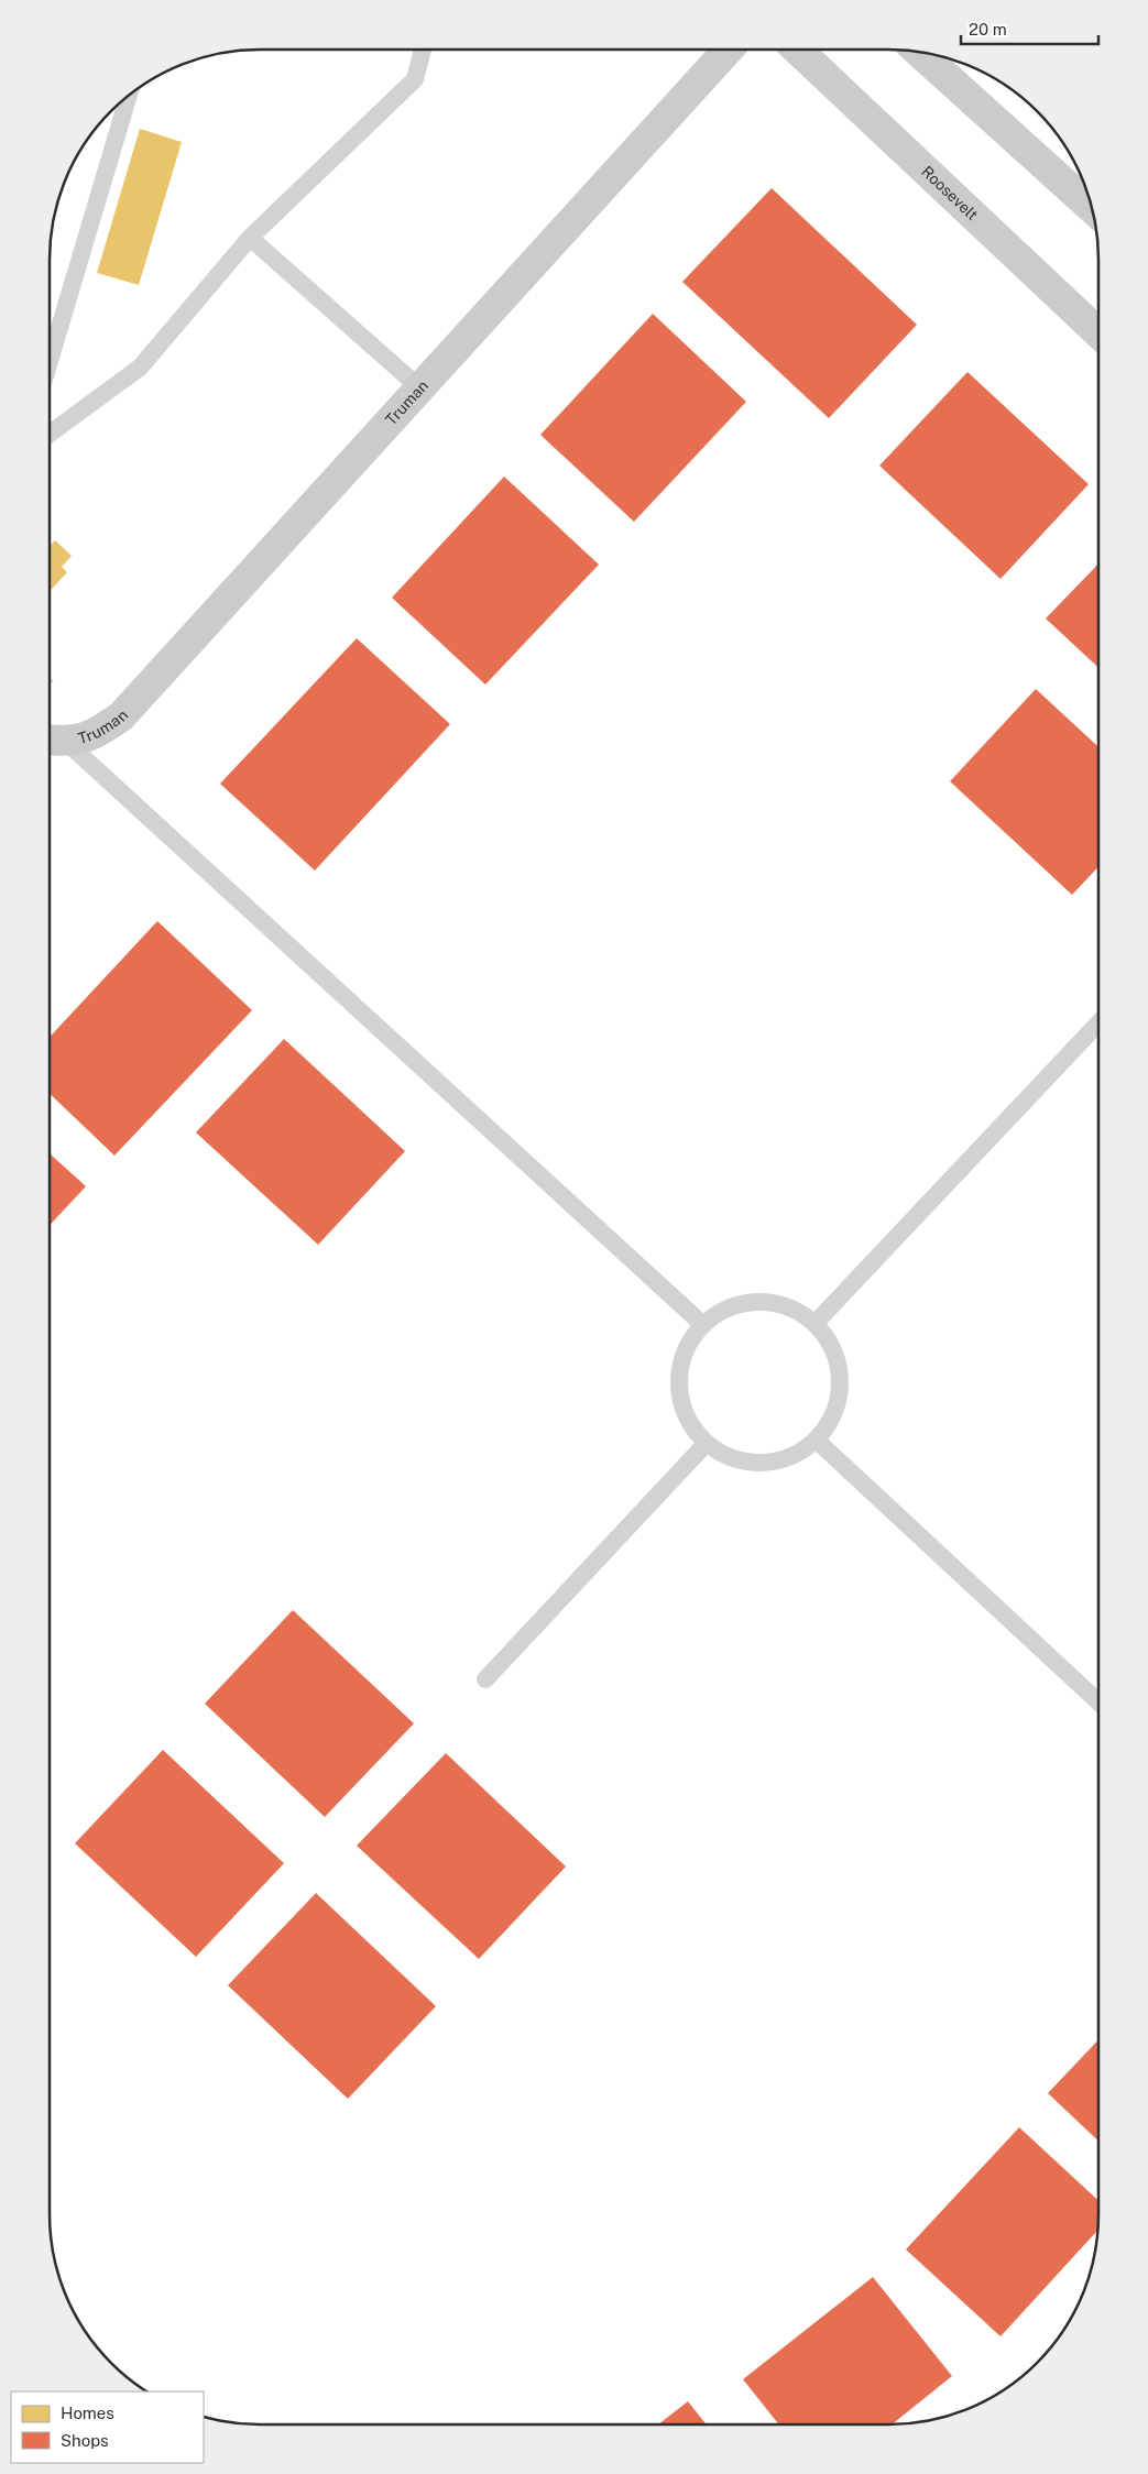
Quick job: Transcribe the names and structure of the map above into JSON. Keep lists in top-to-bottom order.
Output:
{
  "streets": {
    "street": ["Roosevelt", "Truman"]
  },
  "legend": ["Homes", "Shops"],
  "scale_bar": "20 m"
}
